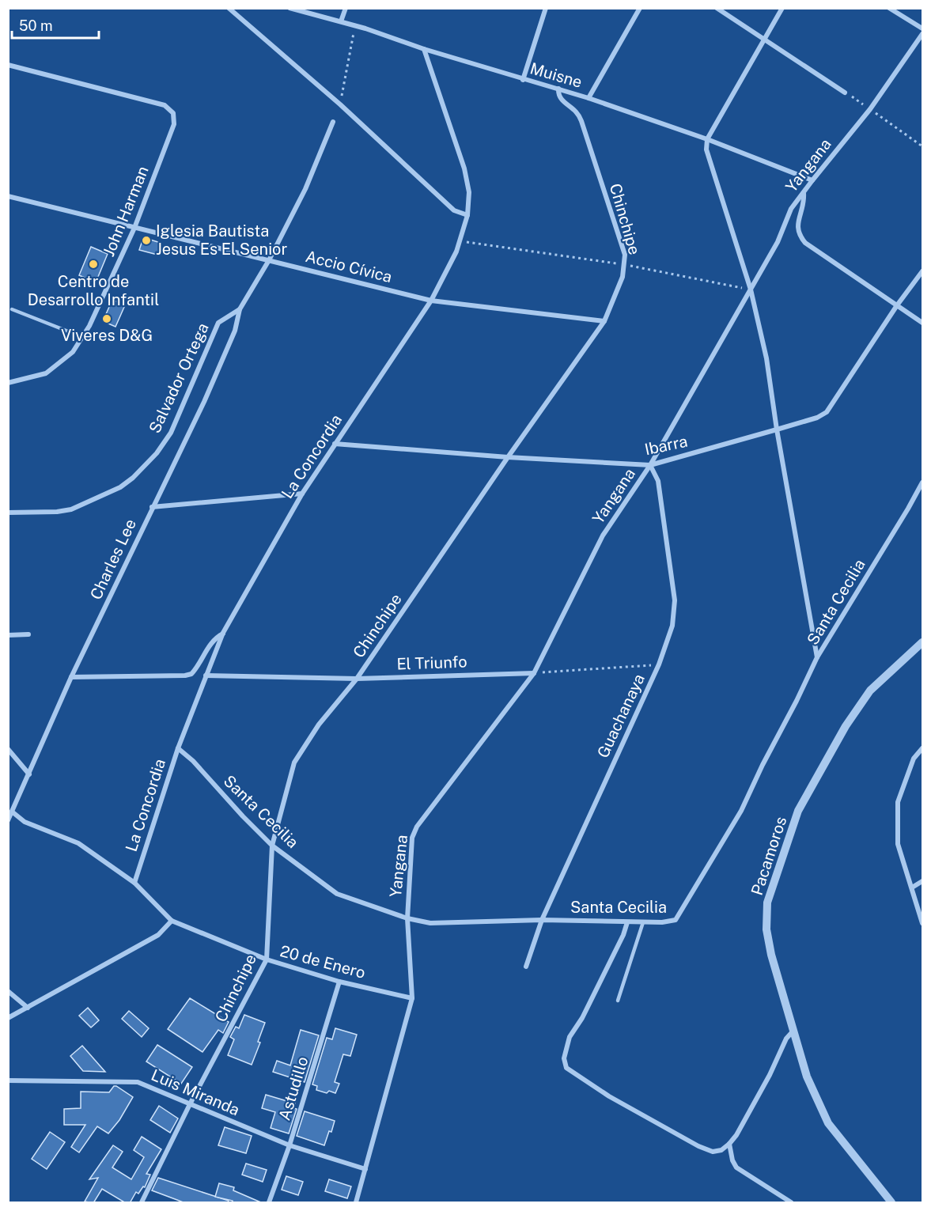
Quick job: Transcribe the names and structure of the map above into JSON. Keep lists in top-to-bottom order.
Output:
{
  "streets": {
    "street": [
      "Muisne",
      "Yangana",
      "John Harman",
      "Chinchipe",
      "Accio Cívica",
      "Salvador Ortega",
      "Ibarra",
      "La Concordia",
      "Charles Lee",
      "Santa Cecilia",
      "El Triunfo",
      "Guachanaya",
      "Pacamoros",
      "20 de Enero",
      "Astudillo",
      "Luis Miranda"
    ]
  },
  "crossings": [
    ["Muisne", "Yangana"],
    ["Muisne", "Chinchipe"],
    ["Muisne", "La Concordia"],
    ["Yangana", "Ibarra"],
    ["Yangana", "Santa Cecilia"],
    ["Yangana", "El Triunfo"],
    ["Yangana", "Guachanaya"],
    ["Yangana", "20 de Enero"],
    ["Yangana", "Luis Miranda"],
    ["John Harman", "Accio Cívica"],
    ["Chinchipe", "Accio Cívica"],
    ["Chinchipe", "Ibarra"],
    ["Chinchipe", "Santa Cecilia"],
    ["Chinchipe", "El Triunfo"],
    ["Chinchipe", "20 de Enero"],
    ["Chinchipe", "Luis Miranda"],
    ["Accio Cívica", "Salvador Ortega"],
    ["Accio Cívica", "La Concordia"],
    ["Salvador Ortega", "Charles Lee"],
    ["Ibarra", "La Concordia"],
    ["Ibarra", "Guachanaya"],
    ["La Concordia", "Santa Cecilia"],
    ["La Concordia", "El Triunfo"],
    ["La Concordia", "20 de Enero"],
    ["Charles Lee", "20 de Enero"],
    ["Santa Cecilia", "Guachanaya"],
    ["20 de Enero", "Astudillo"],
    ["Astudillo", "Luis Miranda"]
  ],
  "places": ["Iglesia Bautista Jesus Es El Senior", "Centro de Desarrollo Infantil", "Viveres D&G"],
  "scale_bar": "50 m"
}
